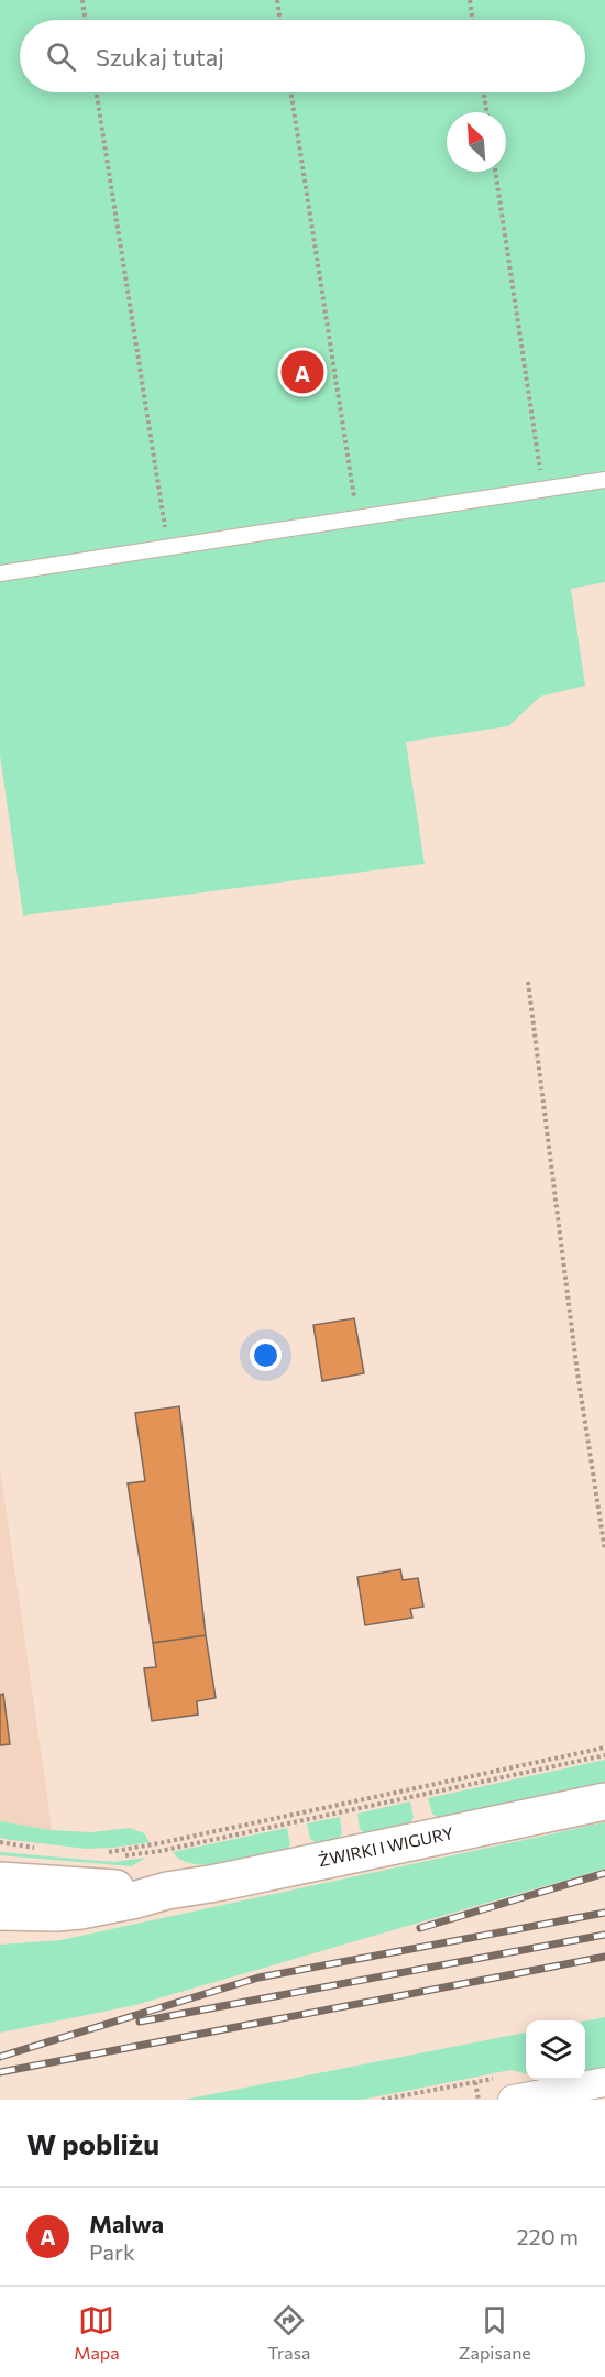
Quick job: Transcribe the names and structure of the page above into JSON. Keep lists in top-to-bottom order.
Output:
{
  "streets": {
    "main road": ["ŻWIRKI I WIGURY"]
  },
  "north": "top left",
  "page": {
    "search": "Szukaj tutaj",
    "pins": "A",
    "heading": "W pobliżu",
    "list": [
      {
        "mark": "A",
        "name": "Malwa",
        "note": "Park",
        "value": "220 m"
      }
    ],
    "nav": ["Mapa", "Trasa", "Zapisane"]
  }
}
